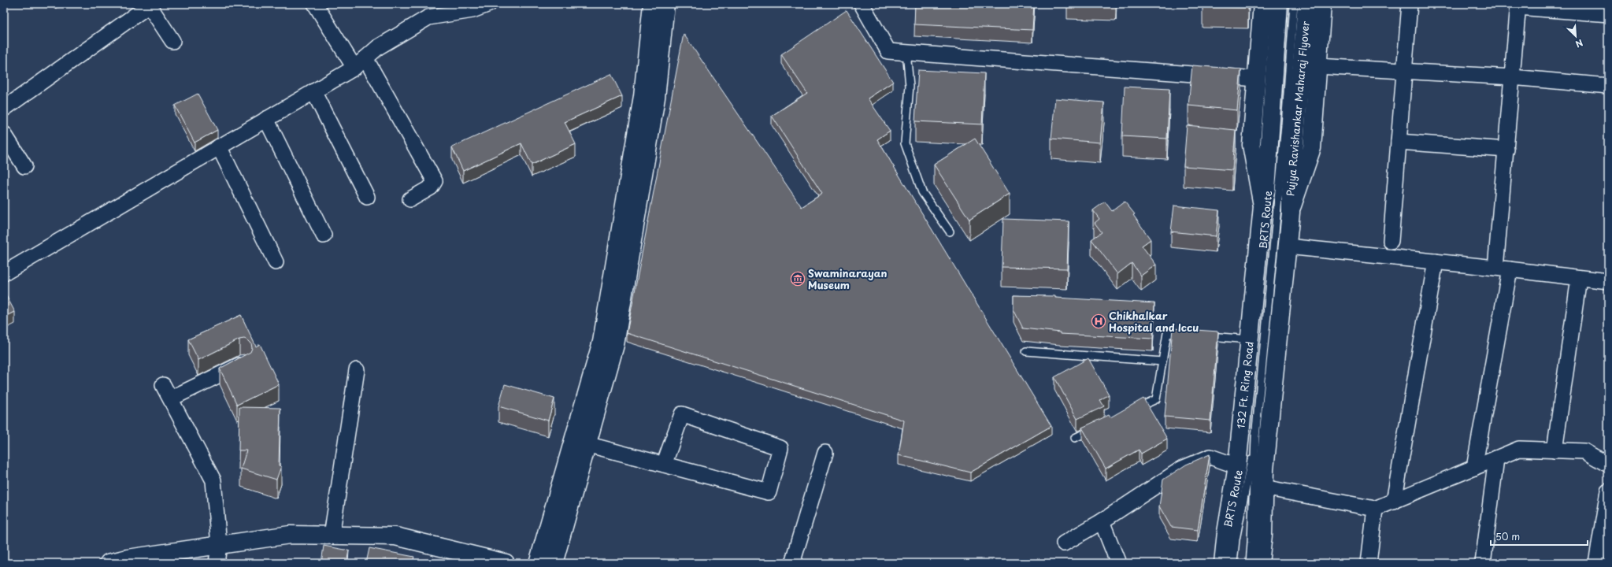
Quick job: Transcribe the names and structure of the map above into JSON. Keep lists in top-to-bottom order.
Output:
{
  "streets": {
    "main road": ["Pujya Ravishankar Maharaj Flyover", "132 Ft. Ring Road"],
    "lane": ["BRTS Route"]
  },
  "places": {
    "museum": ["Swaminarayan Museum"],
    "hospital": ["Chikhalkar Hospital and Iccu"]
  },
  "scale_bar": "50 m",
  "north": "bottom right"
}
